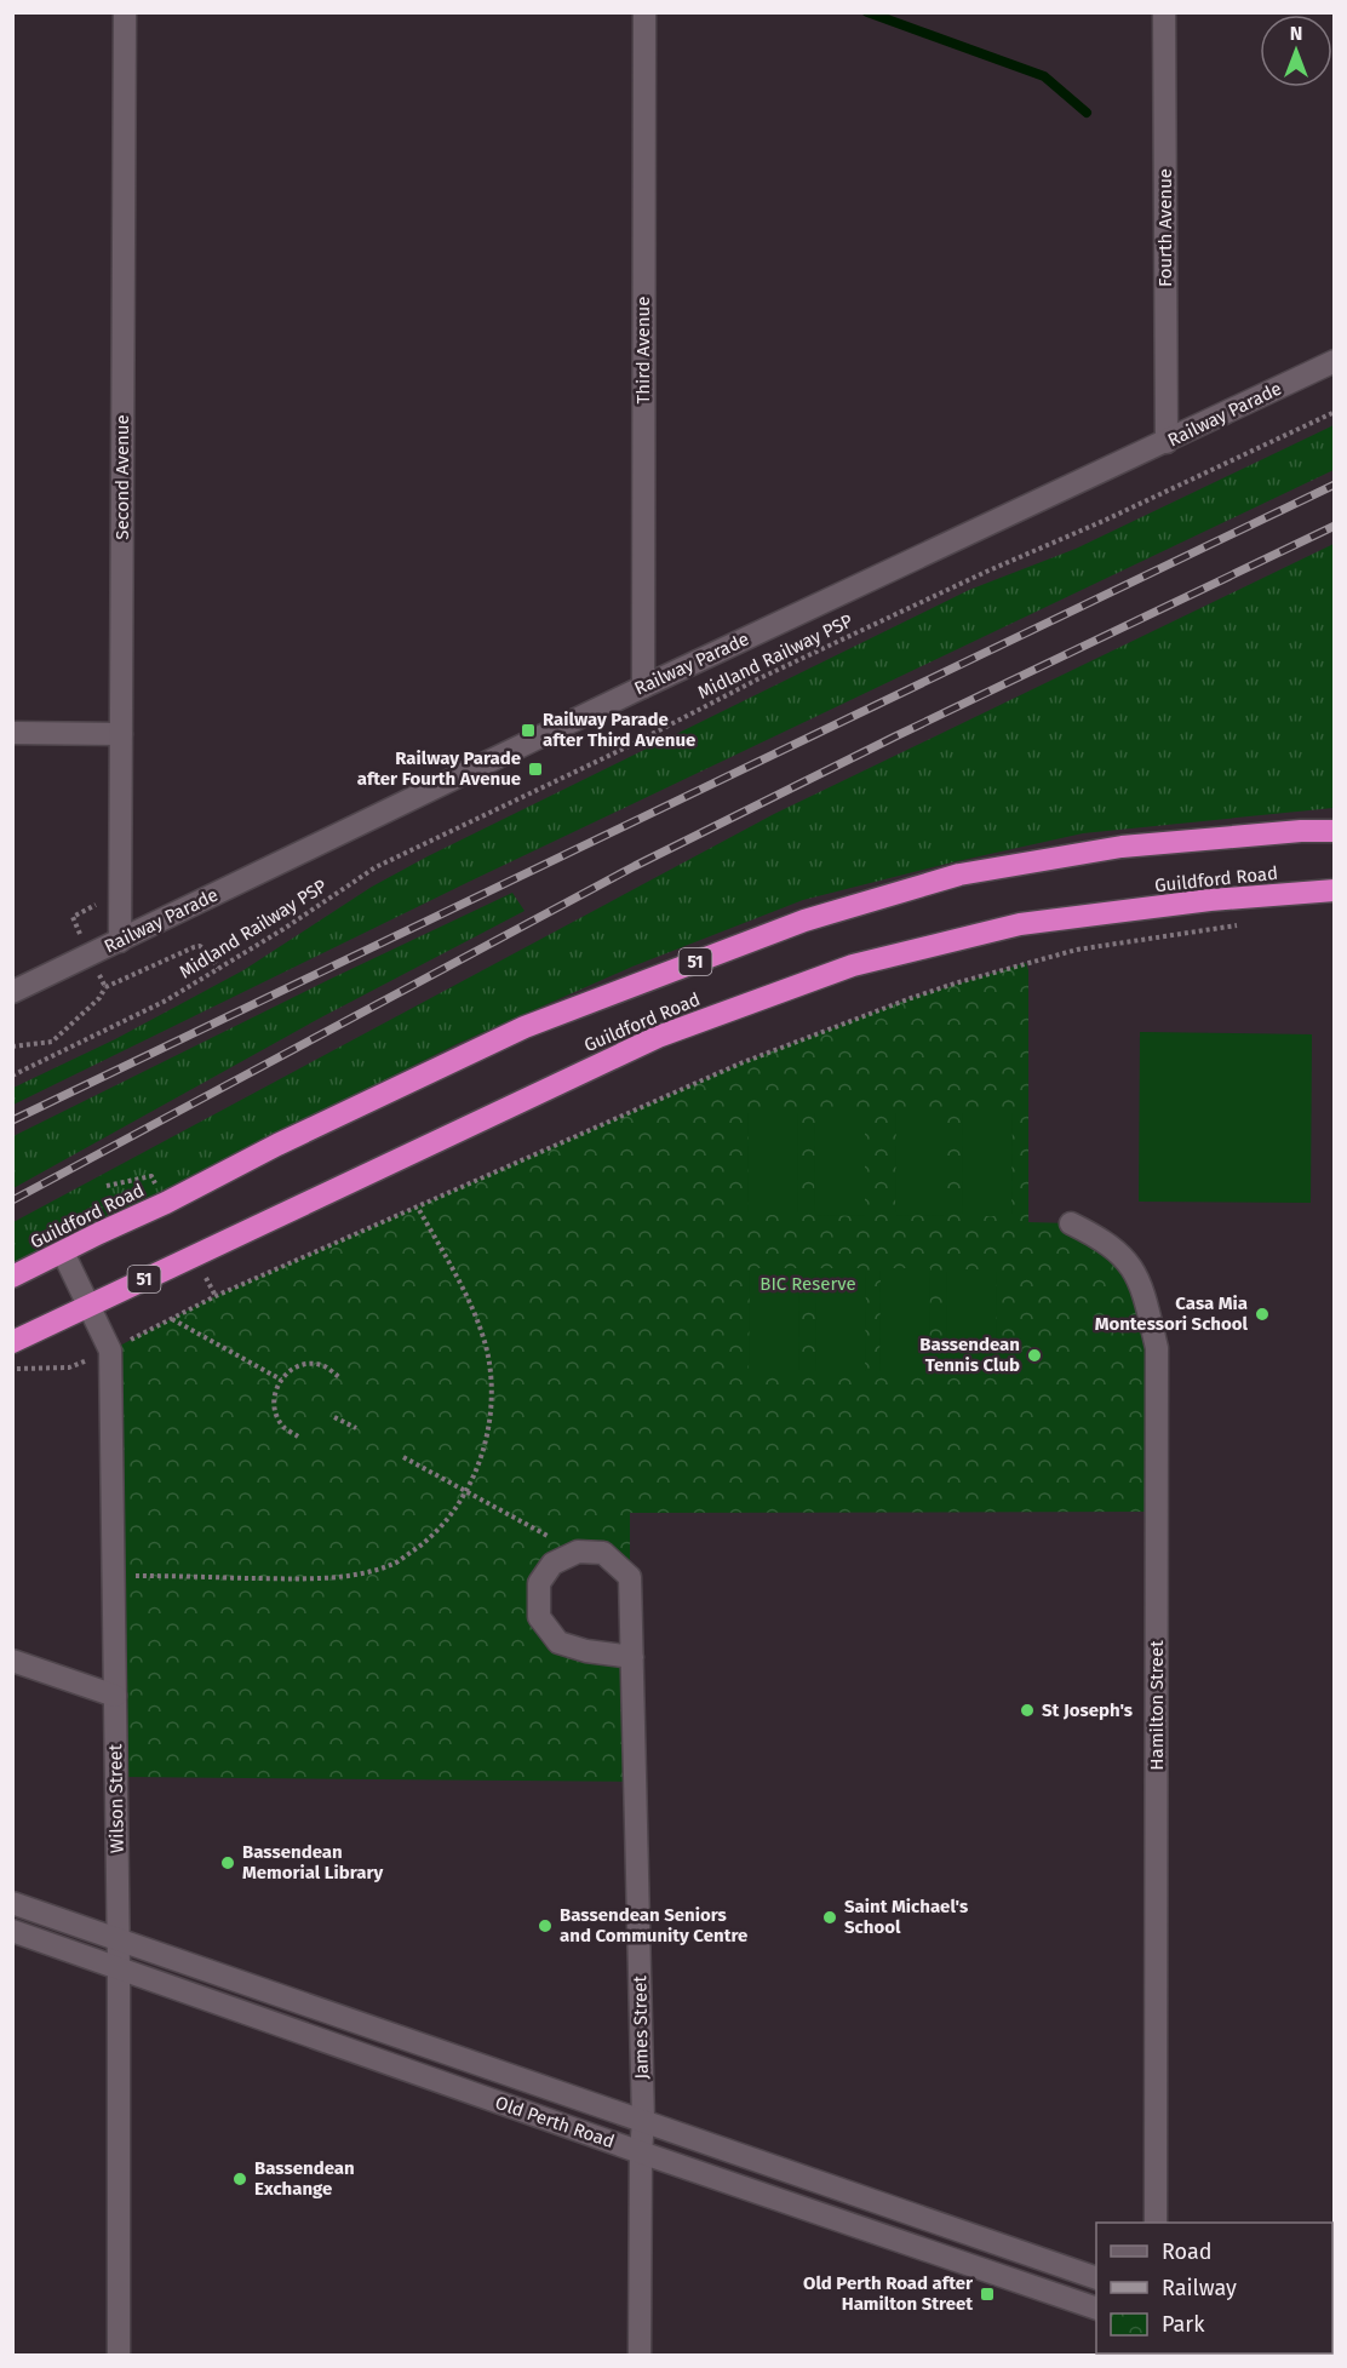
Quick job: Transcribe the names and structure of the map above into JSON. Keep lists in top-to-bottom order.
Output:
{
  "streets": {
    "highway": ["Guildford Road", "51"],
    "street": [
      "Fourth Avenue",
      "Third Avenue",
      "Railway Parade",
      "Second Avenue",
      "Hamilton Street",
      "Wilson Street",
      "James Street",
      "Old Perth Road"
    ],
    "path": ["Midland Railway PSP"]
  },
  "crossings": [
    ["Fourth Avenue", "Railway Parade"],
    ["Third Avenue", "Railway Parade"],
    ["Railway Parade", "Second Avenue"],
    ["Guildford Road", "Wilson Street"],
    ["Wilson Street", "Old Perth Road"],
    ["James Street", "Old Perth Road"]
  ],
  "parks": ["BIC Reserve"],
  "places": {
    "transit": ["Railway Parade after Third Avenue", "Railway Parade after Fourth Avenue", "Old Perth Road after Hamilton Street"],
    "other": [
      "Casa Mia Montessori School",
      "Bassendean Tennis Club",
      "St Joseph's",
      "Bassendean Memorial Library",
      "Saint Michael's School",
      "Bassendean Seniors and Community Centre",
      "Bassendean Exchange"
    ]
  },
  "legend": ["Road", "Railway", "Park"],
  "north": "top"
}
